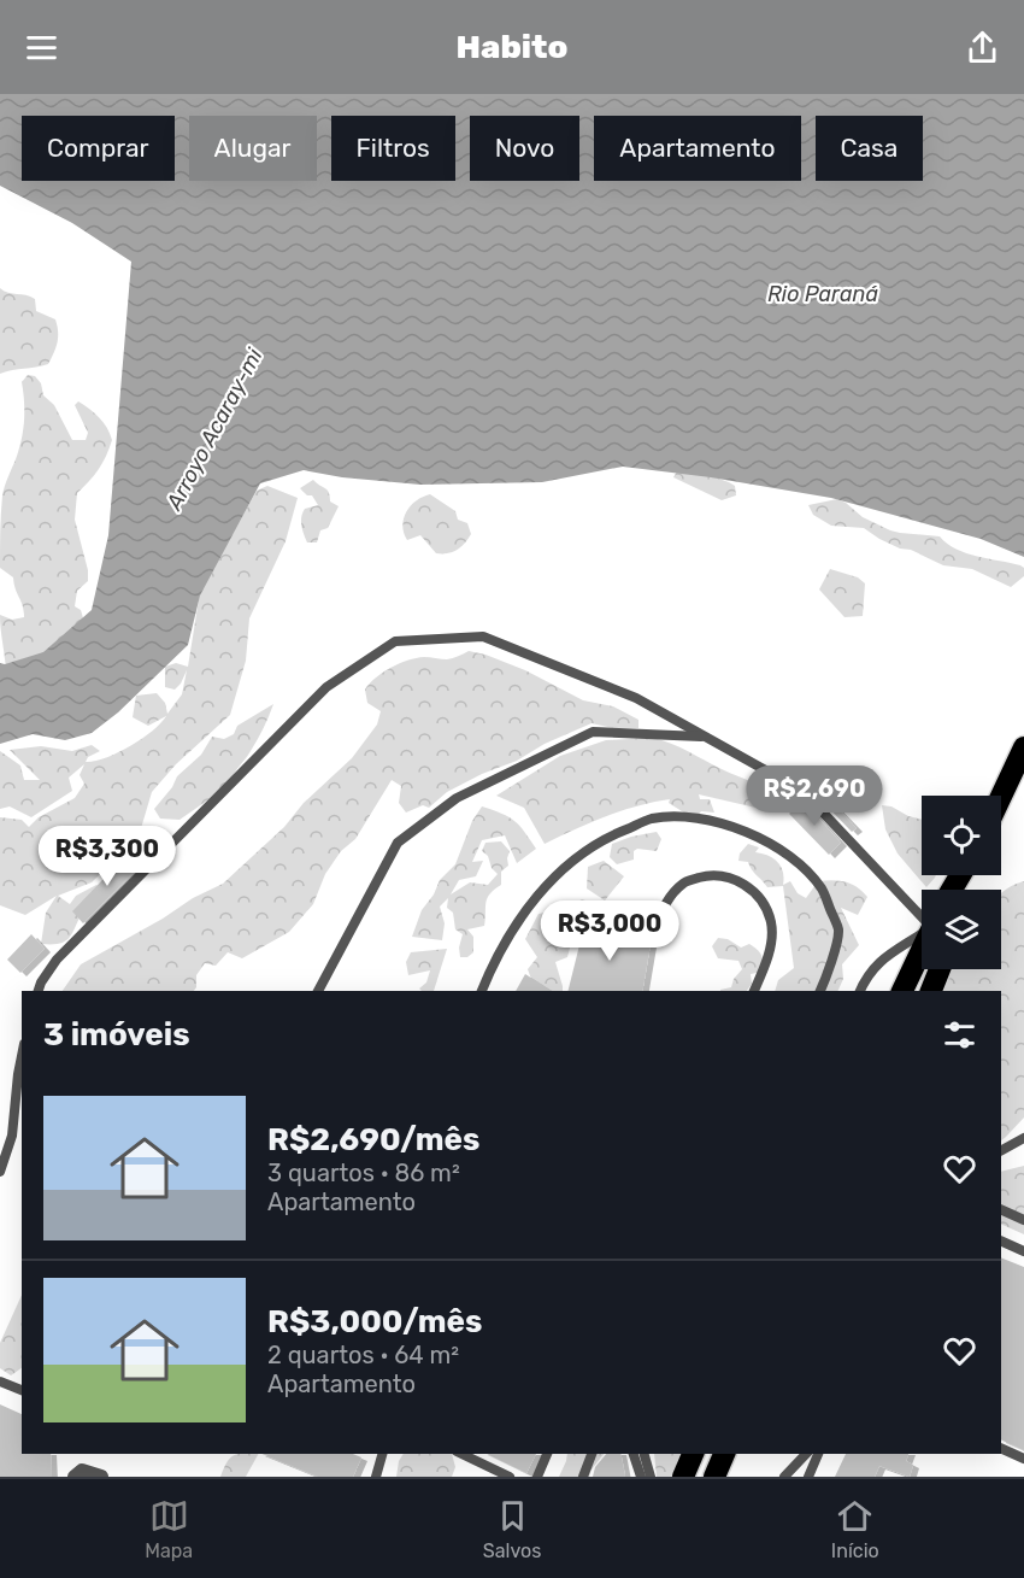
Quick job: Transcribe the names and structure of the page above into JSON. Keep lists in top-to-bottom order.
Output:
{
  "water": ["Rio Paraná", "Arroyo Acaray-mi"],
  "page": {
    "header": "Habito",
    "chip": [
      "Comprar",
      "Alugar",
      "Filtros",
      "Novo",
      "Apartamento",
      "Casa"
    ],
    "price": ["R$2,690", "R$3,300", "R$3,000"],
    "heading": "3 imóveis",
    "list": [
      {
        "name": "R$2,690/mês",
        "note": "3 quartos · 86 m² · Apartamento"
      },
      {
        "name": "R$3,000/mês",
        "note": "2 quartos · 64 m² · Apartamento"
      }
    ],
    "tabs": ["Mapa", "Salvos", "Início"]
  }
}
